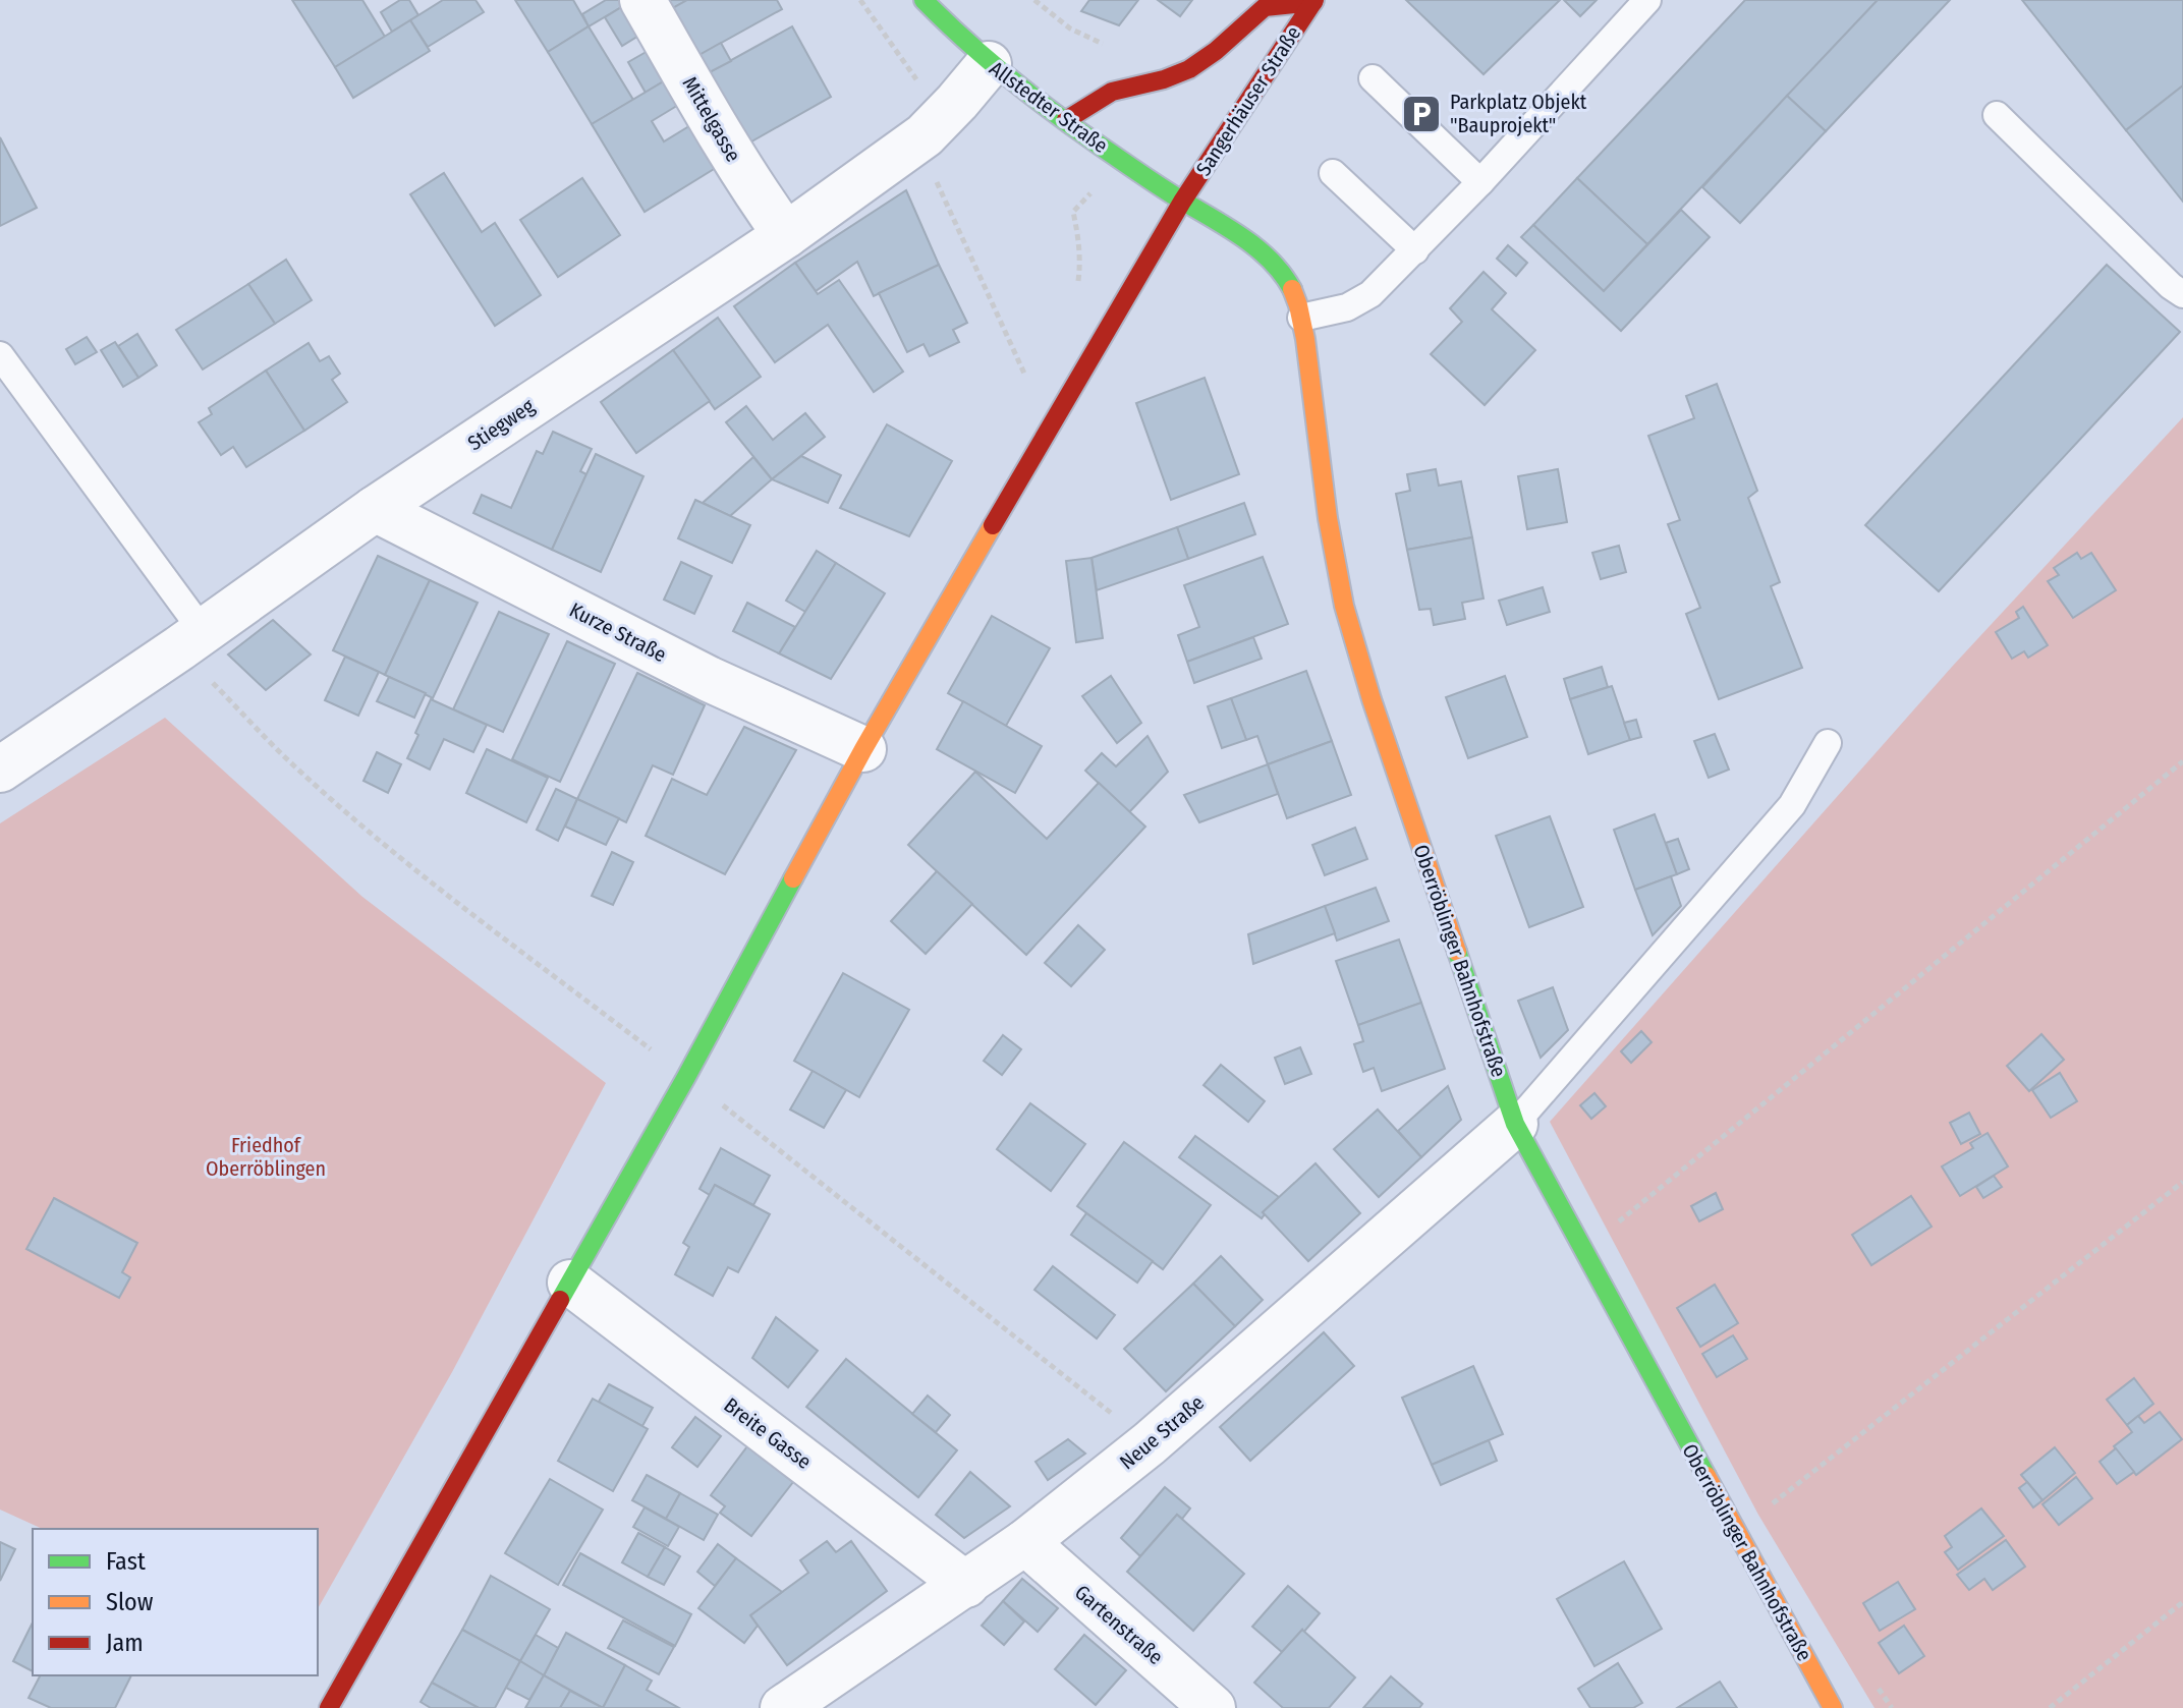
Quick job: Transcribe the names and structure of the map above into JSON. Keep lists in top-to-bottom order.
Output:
{
  "streets": {
    "main road": ["Sangerhäuser Straße", "Allstedter Straße", "Oberröblinger Bahnhofstraße"],
    "street": [
      "Mittelgasse",
      "Stiegweg",
      "Kurze Straße",
      "Neue Straße",
      "Breite Gasse",
      "Gartenstraße"
    ]
  },
  "crossings": [
    ["Sangerhäuser Straße", "Allstedter Straße"],
    ["Sangerhäuser Straße", "Kurze Straße"],
    ["Sangerhäuser Straße", "Oberröblinger Bahnhofstraße"],
    ["Sangerhäuser Straße", "Breite Gasse"],
    ["Allstedter Straße", "Stiegweg"],
    ["Allstedter Straße", "Oberröblinger Bahnhofstraße"],
    ["Mittelgasse", "Stiegweg"],
    ["Stiegweg", "Kurze Straße"],
    ["Oberröblinger Bahnhofstraße", "Neue Straße"],
    ["Neue Straße", "Breite Gasse"],
    ["Neue Straße", "Gartenstraße"]
  ],
  "parks": ["Friedhof Oberröblingen"],
  "places": {
    "parking": ["Parkplatz Objekt \"Bauprojekt\""]
  },
  "legend": ["Fast", "Slow", "Jam"]
}
